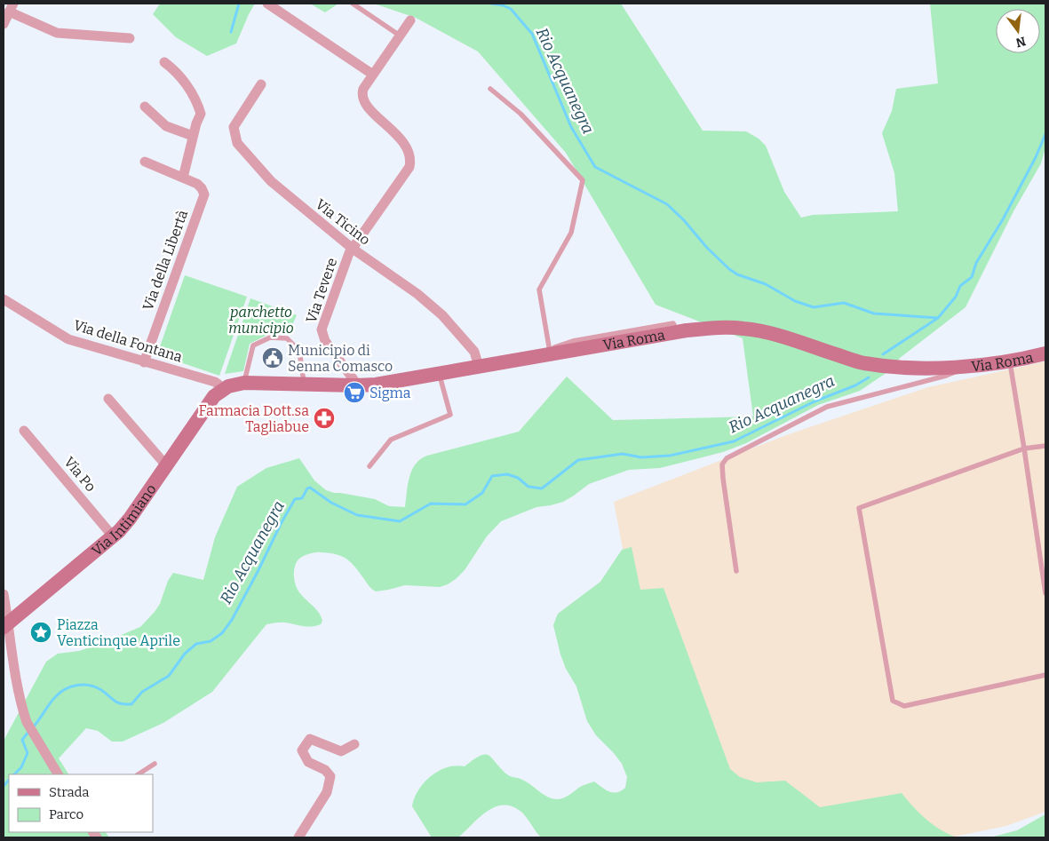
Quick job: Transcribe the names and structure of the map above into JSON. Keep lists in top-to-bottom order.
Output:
{
  "streets": {
    "street": [
      "Via Ticino",
      "Via della Libertà",
      "Via Tevere",
      "Via Roma",
      "Via della Fontana",
      "Via Po",
      "Via Intimiano"
    ]
  },
  "crossings": [
    ["Via Ticino", "Via Tevere"],
    ["Via Ticino", "Via Roma"],
    ["Via della Libertà", "Via della Fontana"],
    ["Via Tevere", "Via Roma"],
    ["Via Roma", "Via della Fontana"],
    ["Via Roma", "Via Intimiano"],
    ["Via della Fontana", "Via Intimiano"],
    ["Via Po", "Via Intimiano"]
  ],
  "water": ["Rio Acquanegra"],
  "parks": ["parchetto municipio"],
  "places": {
    "public building": ["Municipio di Senna Comasco"],
    "supermarket": ["Sigma"],
    "pharmacy": ["Farmacia Dott.sa Tagliabue"],
    "place": ["Piazza Venticinque Aprile"]
  },
  "legend": ["Strada", "Parco"],
  "north": "bottom"
}
